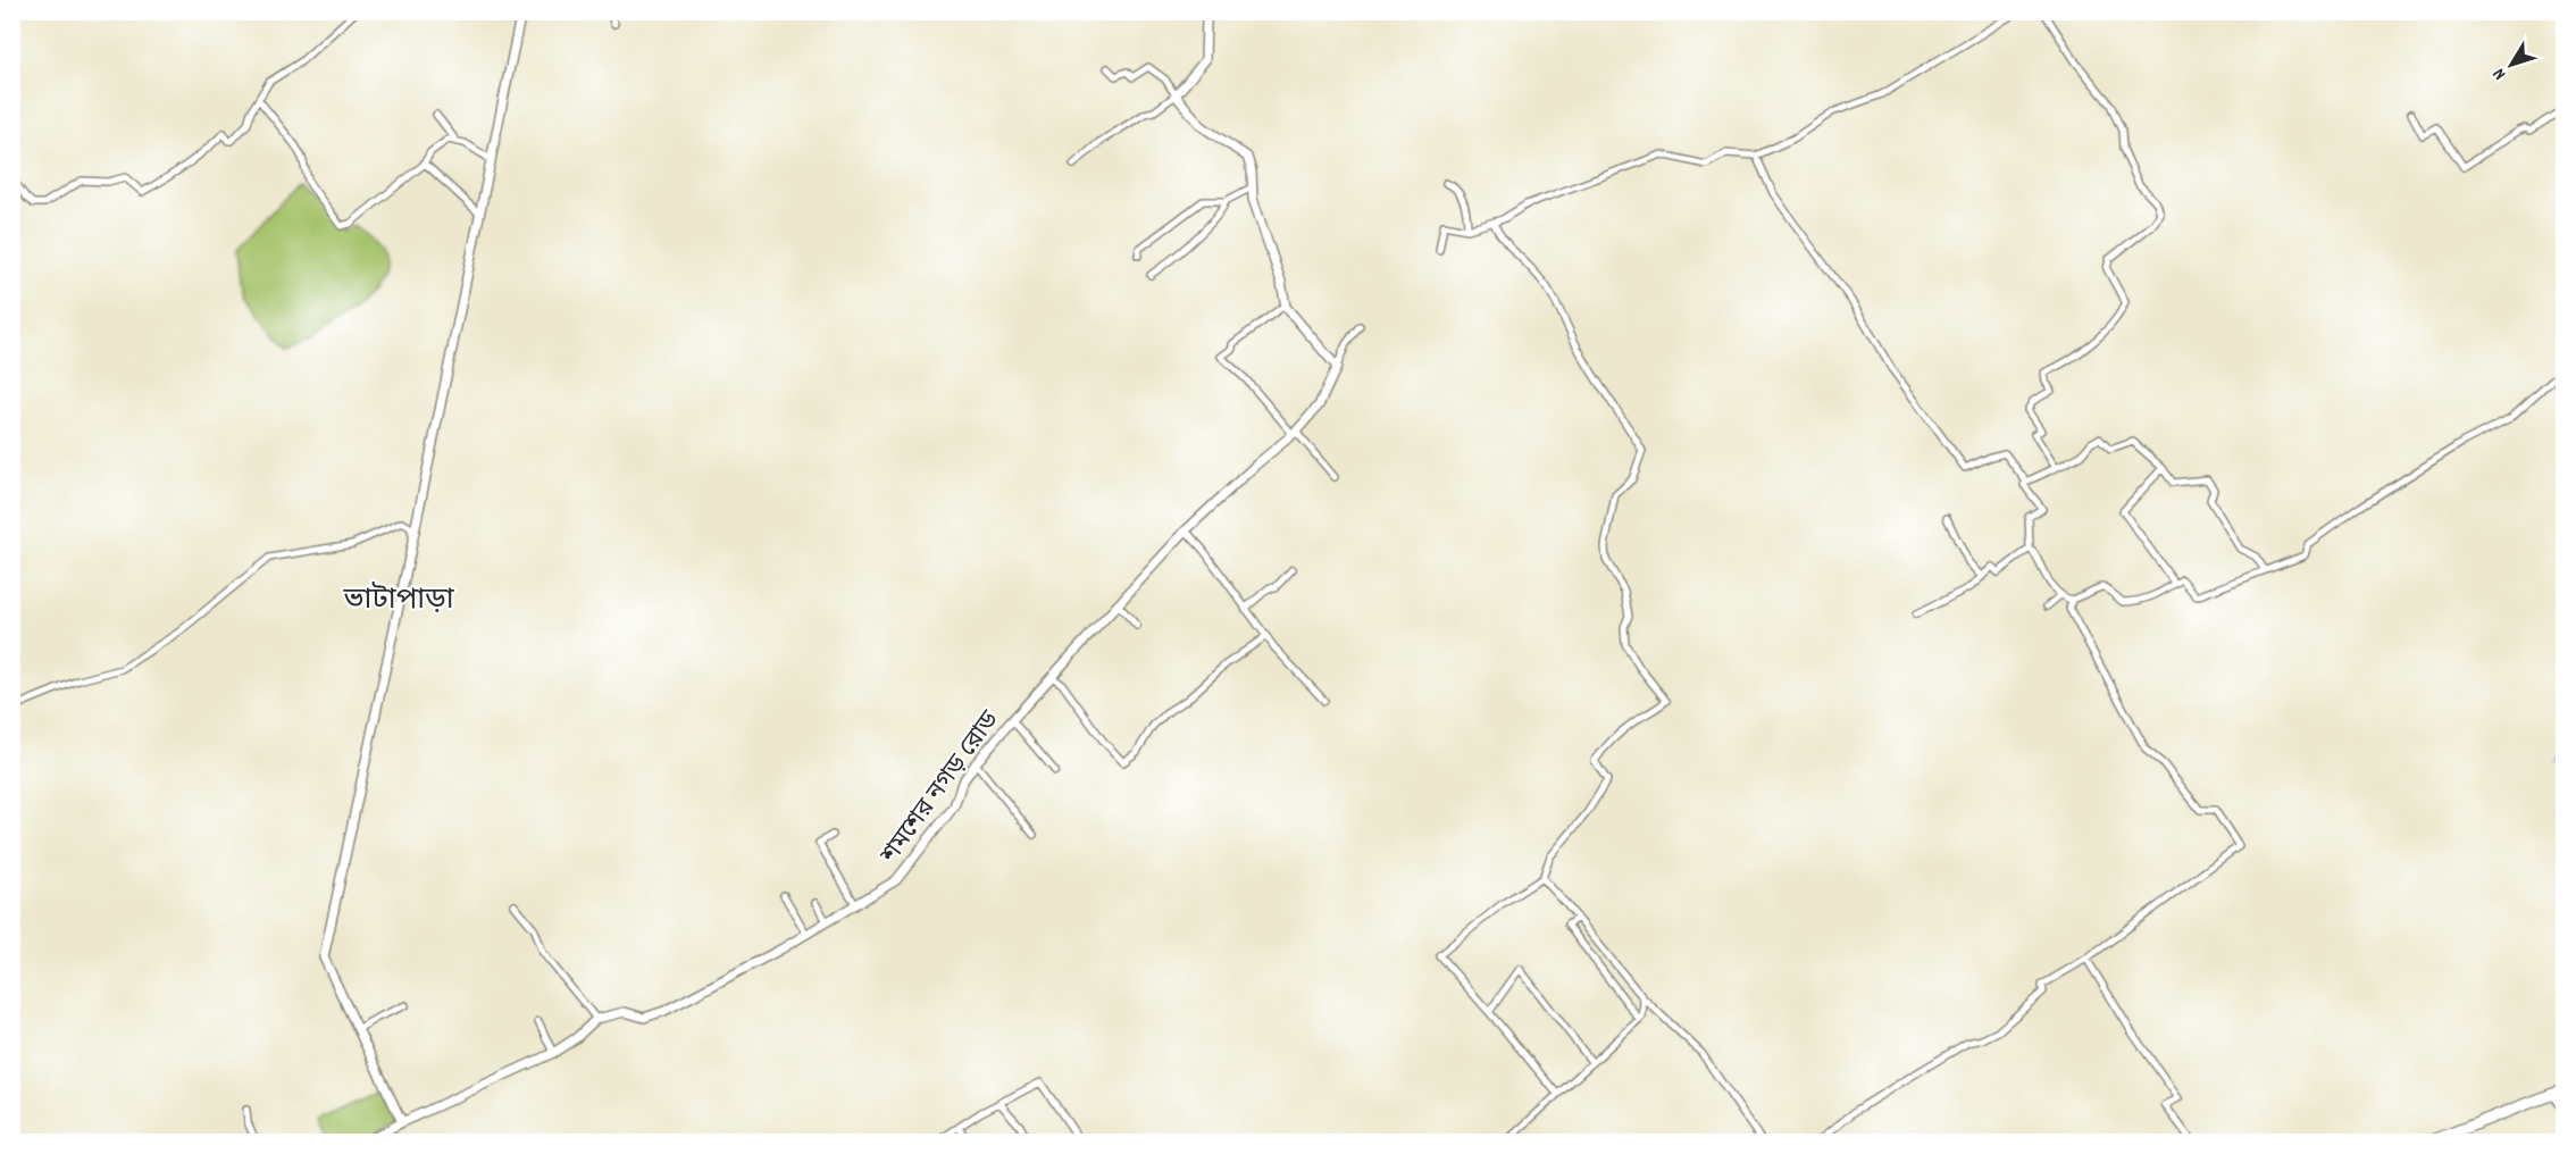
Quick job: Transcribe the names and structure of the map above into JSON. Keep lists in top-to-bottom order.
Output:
{
  "streets": {
    "street": ["শমশের নগড় রোড"]
  },
  "districts": ["ভাটাপাড়া"],
  "north": "bottom left"
}
